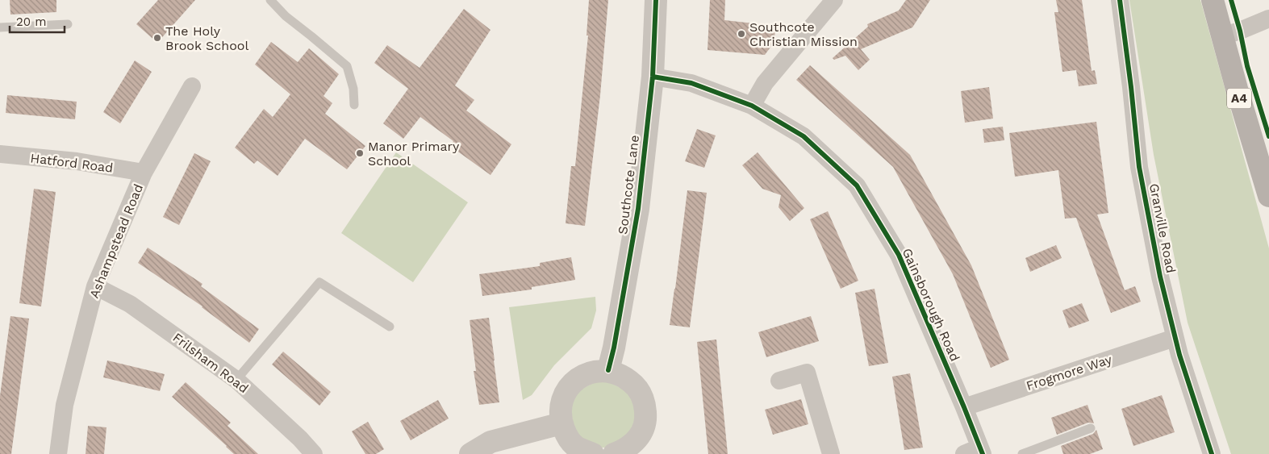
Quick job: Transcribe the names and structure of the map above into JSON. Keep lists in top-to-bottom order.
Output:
{
  "streets": {
    "main road": ["A4"],
    "street": [
      "Hatford Road",
      "Southcote Lane",
      "Granville Road",
      "Ashampstead Road",
      "Gainsborough Road",
      "Frilsham Road",
      "Frogmore Way"
    ]
  },
  "crossings": [
    ["Hatford Road", "Ashampstead Road"],
    ["Southcote Lane", "Gainsborough Road"],
    ["Granville Road", "Frogmore Way"],
    ["Ashampstead Road", "Frilsham Road"],
    ["Gainsborough Road", "Frogmore Way"]
  ],
  "places": ["Southcote Christian Mission", "The Holy Brook School", "Manor Primary School"],
  "scale_bar": "20 m"
}
